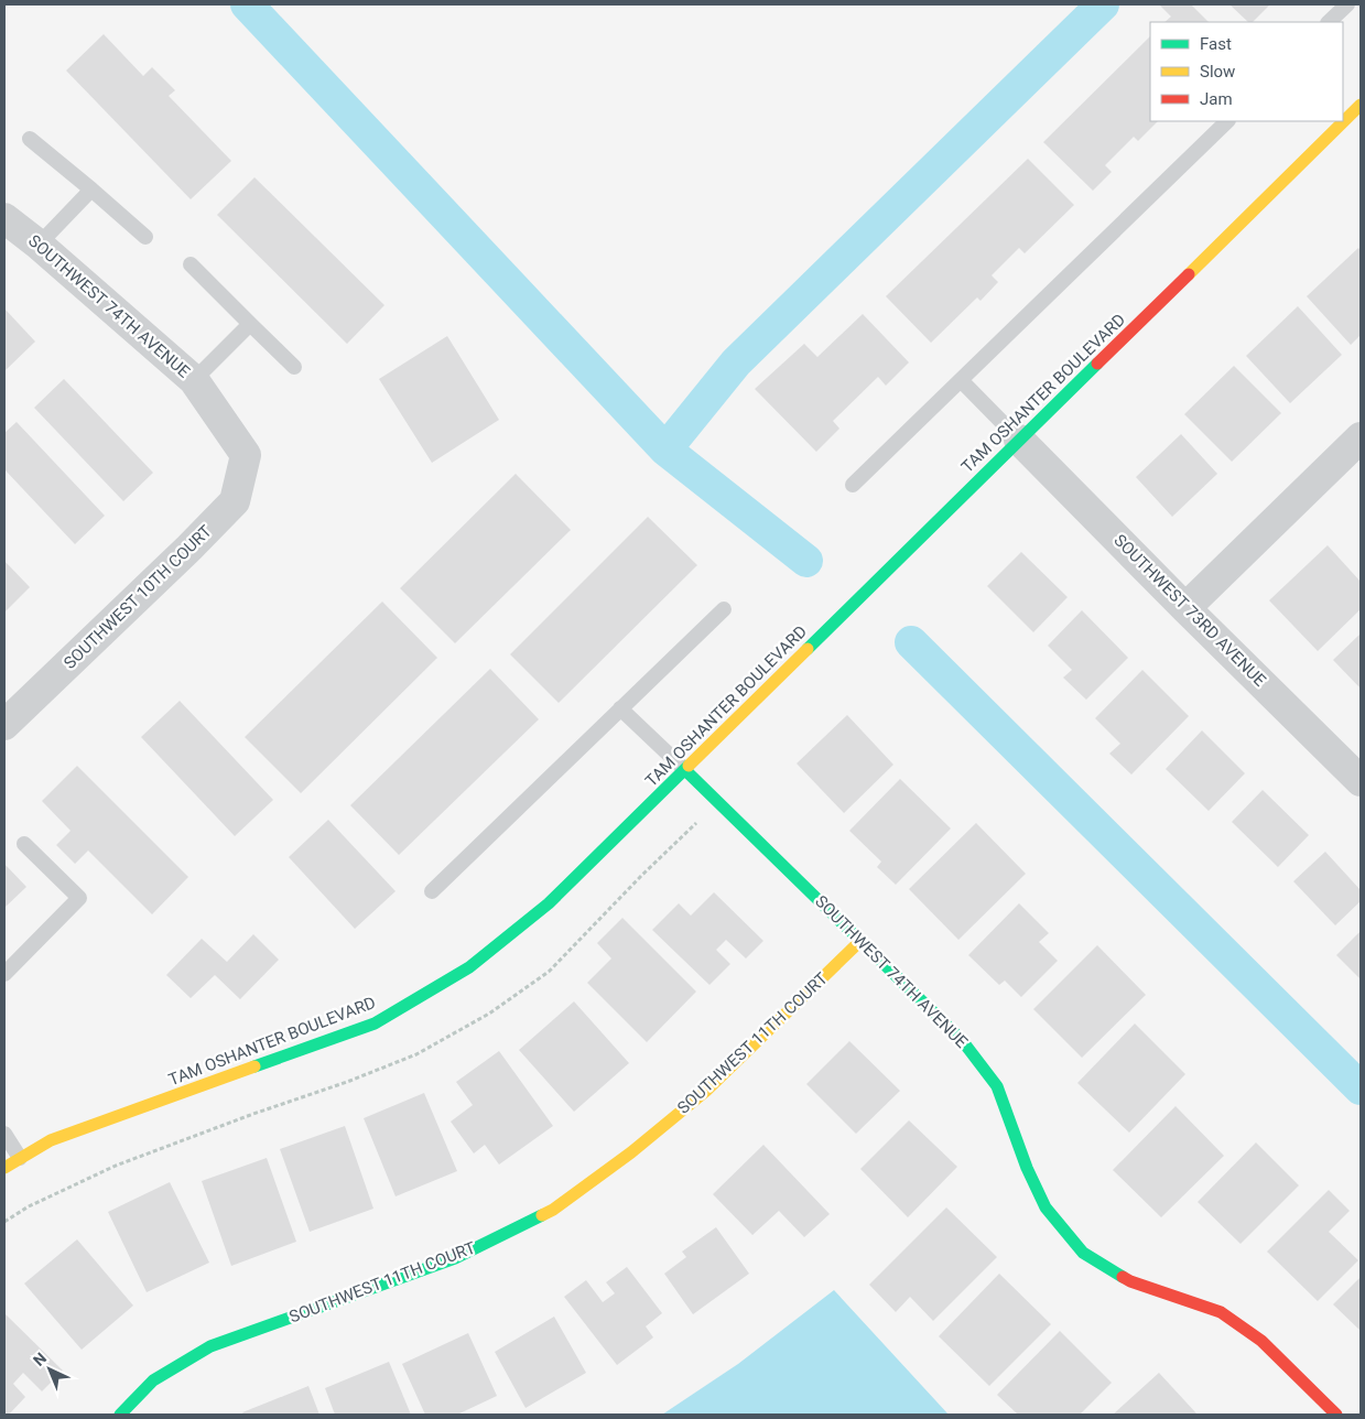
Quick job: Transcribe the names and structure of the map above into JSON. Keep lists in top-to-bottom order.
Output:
{
  "streets": {
    "street": [
      "SOUTHWEST 74TH AVENUE",
      "TAM OSHANTER BOULEVARD",
      "SOUTHWEST 10TH COURT",
      "SOUTHWEST 73RD AVENUE",
      "SOUTHWEST 11TH COURT"
    ]
  },
  "crossings": [
    ["SOUTHWEST 74TH AVENUE", "TAM OSHANTER BOULEVARD"],
    ["SOUTHWEST 74TH AVENUE", "SOUTHWEST 10TH COURT"],
    ["SOUTHWEST 74TH AVENUE", "SOUTHWEST 11TH COURT"],
    ["TAM OSHANTER BOULEVARD", "SOUTHWEST 73RD AVENUE"]
  ],
  "legend": ["Fast", "Slow", "Jam"],
  "north": "top left"
}
